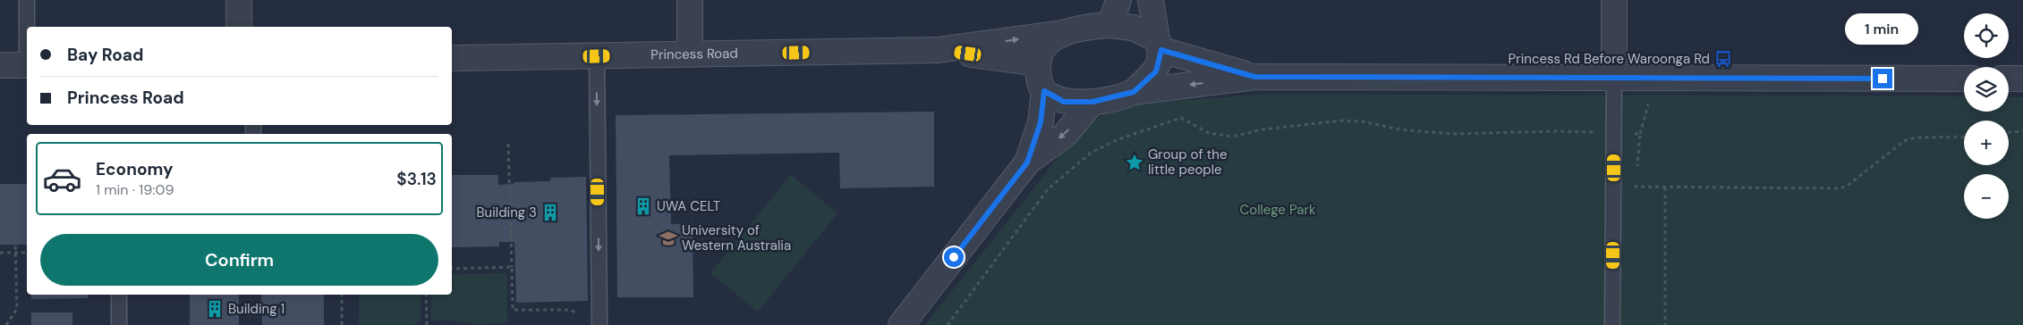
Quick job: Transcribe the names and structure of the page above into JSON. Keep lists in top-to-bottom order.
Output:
{
  "streets": {
    "street": ["Princess Road"]
  },
  "parks": ["College Park"],
  "places": {
    "bus stop": ["Princess Rd Before Waroonga Rd"],
    "place": ["Group of the little people"],
    "building": ["UWA CELT", "Building 3", "Building 1"],
    "school or university": ["University of Western Australia"]
  },
  "page": {
    "map_buttons": ["+", "−"],
    "bubble": "1 min",
    "banner": ["Bay Road", "Princess Road"],
    "list": [
      {
        "name": "Economy",
        "note": "1 min · 19:09",
        "value": "$3.13"
      }
    ],
    "buttons": "Confirm"
  }
}
